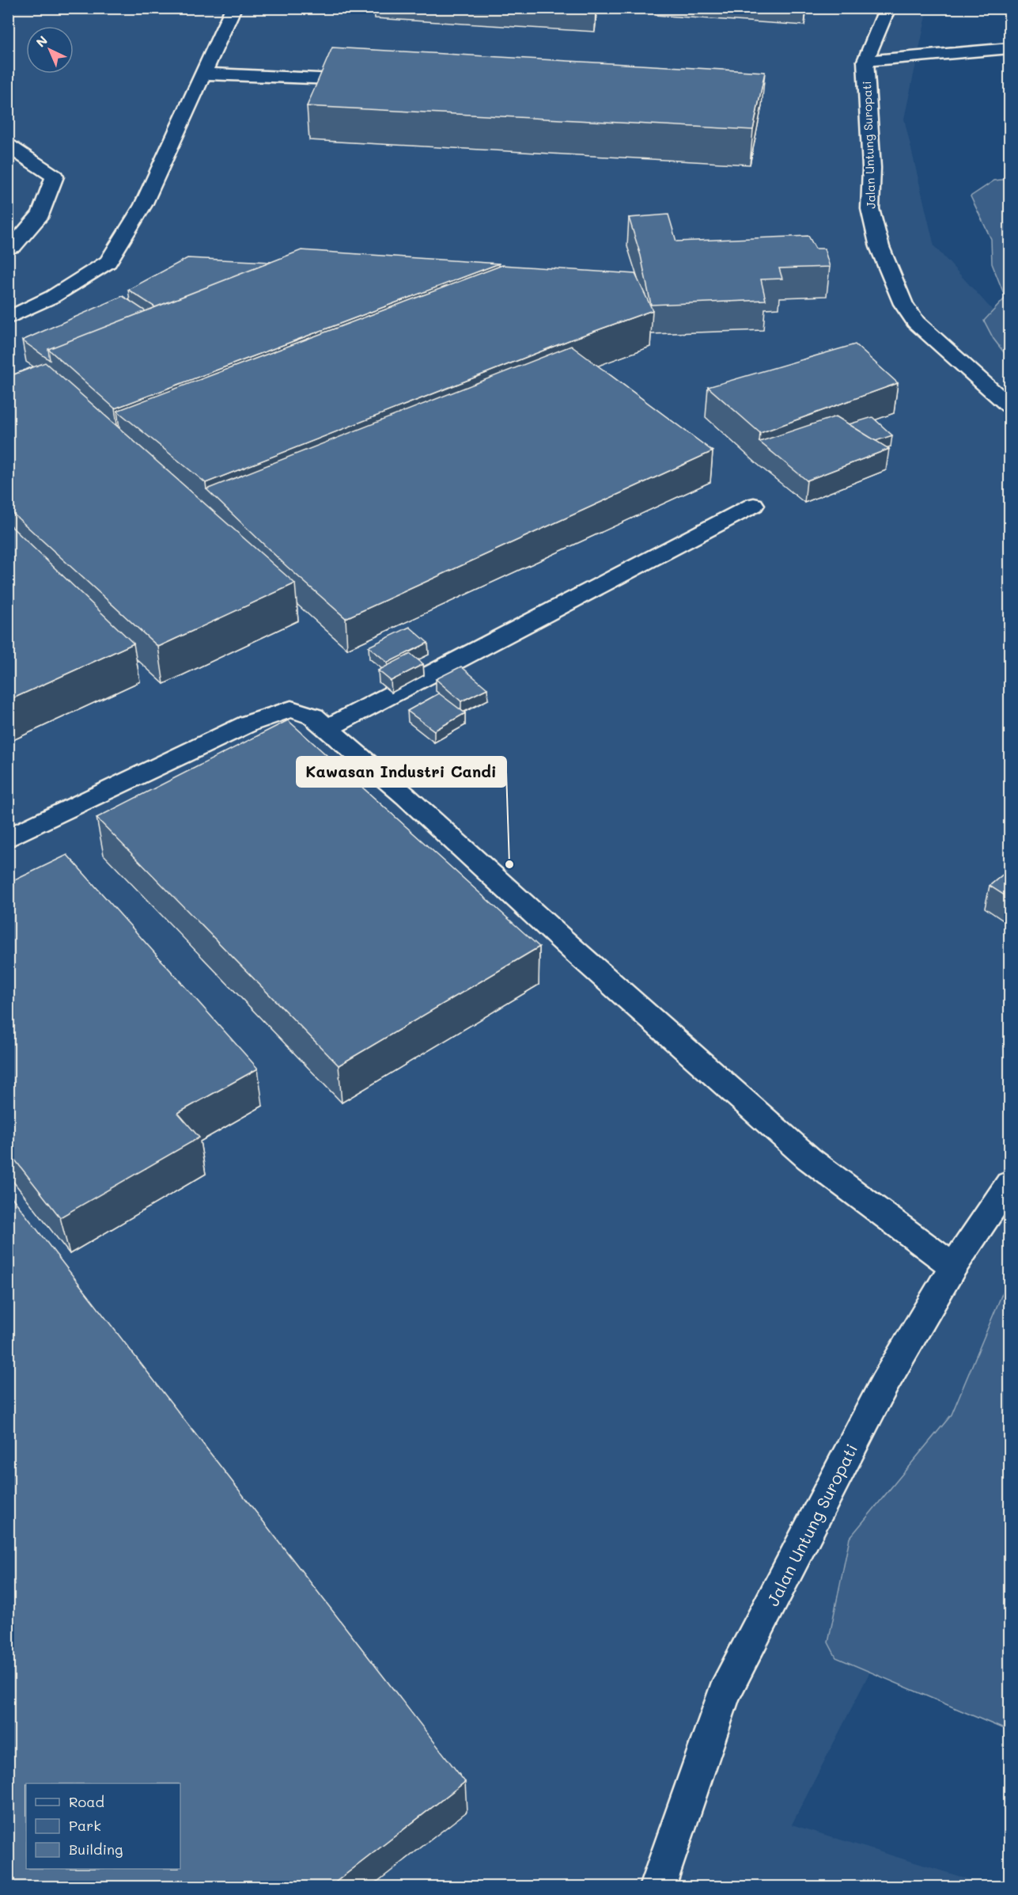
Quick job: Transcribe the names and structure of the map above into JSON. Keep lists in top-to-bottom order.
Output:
{
  "streets": {
    "main road": ["Jalan Untung Suropati"]
  },
  "places": ["Kawasan Industri Candi"],
  "legend": ["Road", "Park", "Building"],
  "north": "top left"
}
